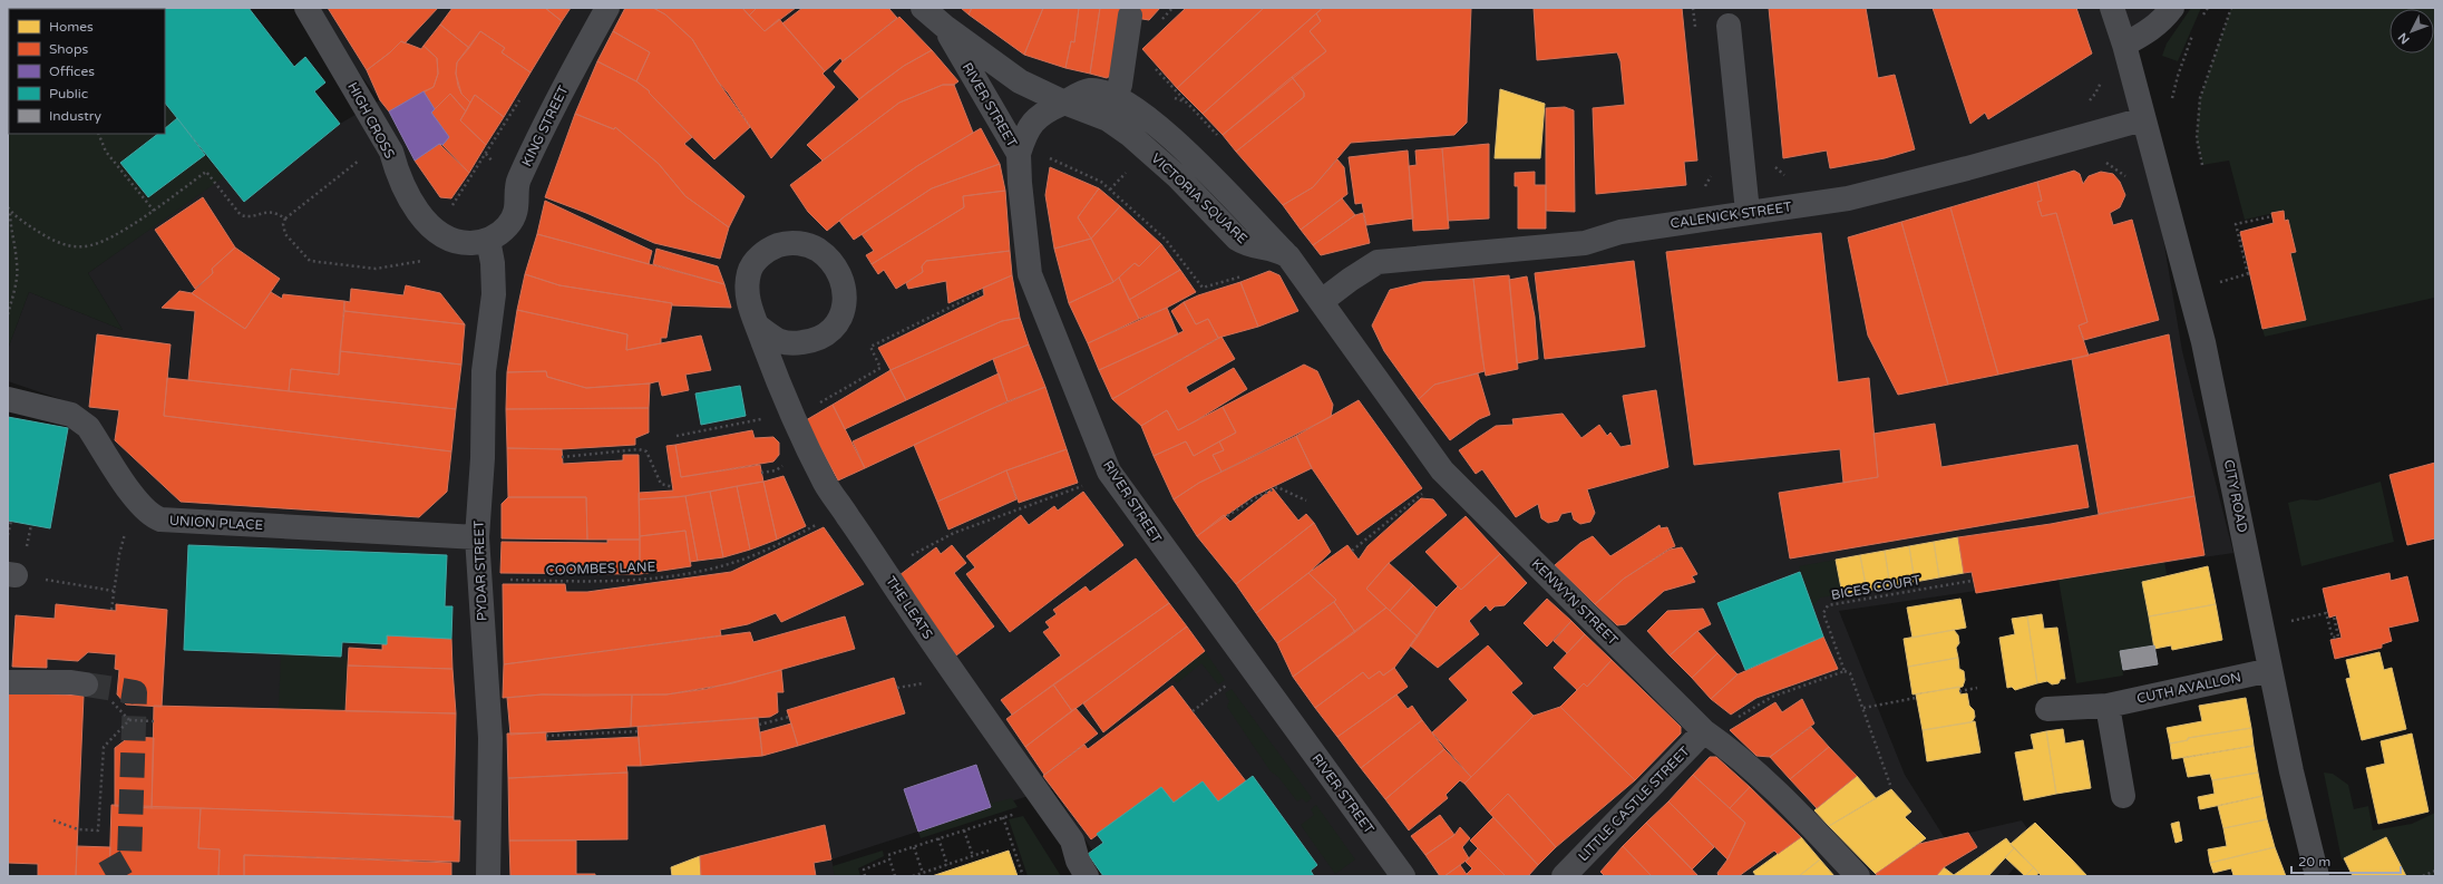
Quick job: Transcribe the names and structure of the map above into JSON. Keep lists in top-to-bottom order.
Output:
{
  "streets": {
    "street": [
      "RIVER STREET",
      "HIGH CROSS",
      "KING STREET",
      "VICTORIA SQUARE",
      "CALENICK STREET",
      "CITY ROAD",
      "UNION PLACE",
      "PYDAR STREET",
      "KENWYN STREET",
      "THE LEATS",
      "CUTH AVALLON",
      "LITTLE CASTLE STREET"
    ],
    "path": ["COOMBES LANE", "BICES COURT"]
  },
  "crossings": [
    ["RIVER STREET", "VICTORIA SQUARE"],
    ["HIGH CROSS", "KING STREET"],
    ["HIGH CROSS", "PYDAR STREET"],
    ["KING STREET", "PYDAR STREET"],
    ["VICTORIA SQUARE", "CALENICK STREET"],
    ["VICTORIA SQUARE", "KENWYN STREET"],
    ["CALENICK STREET", "CITY ROAD"],
    ["CALENICK STREET", "KENWYN STREET"],
    ["CITY ROAD", "CUTH AVALLON"],
    ["UNION PLACE", "PYDAR STREET"],
    ["COOMBES LANE", "PYDAR STREET"],
    ["COOMBES LANE", "THE LEATS"],
    ["KENWYN STREET", "LITTLE CASTLE STREET"]
  ],
  "legend": [
    "Homes",
    "Shops",
    "Offices",
    "Public",
    "Industry"
  ],
  "scale_bar": "20 m",
  "north": "bottom left"
}
